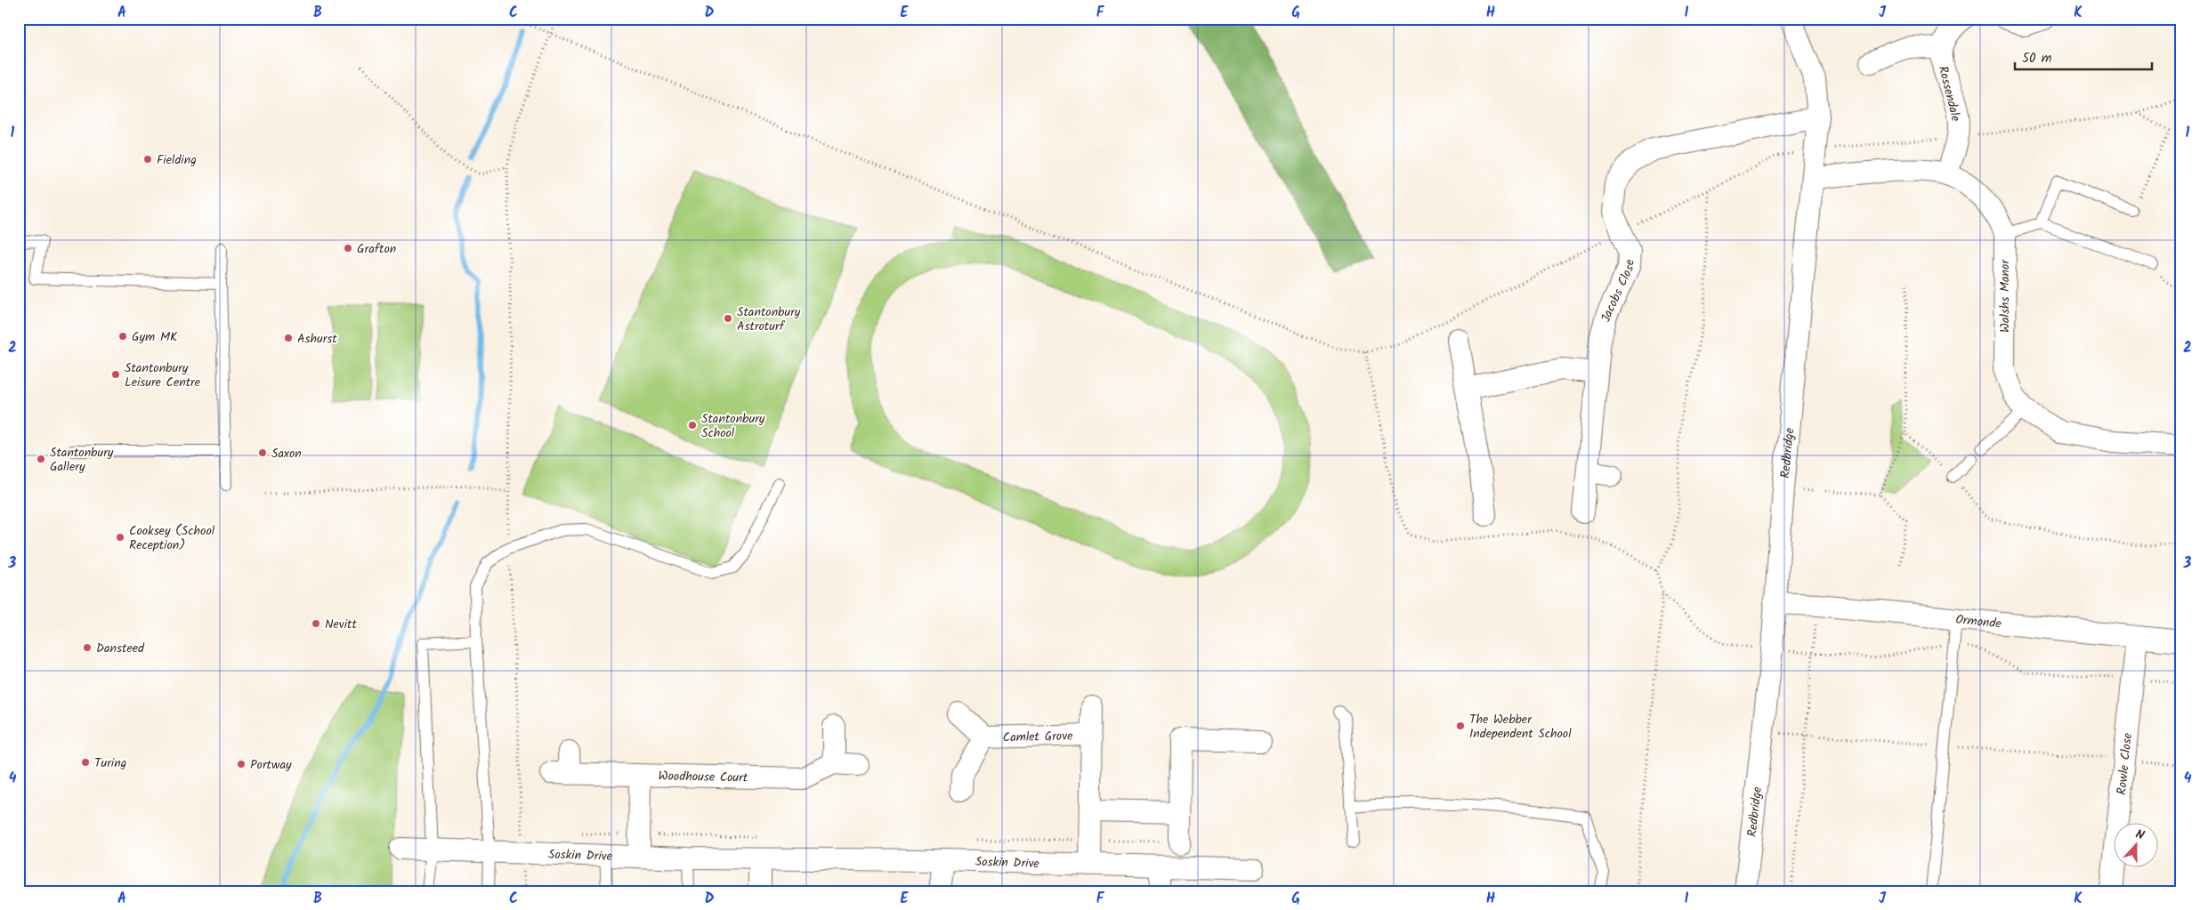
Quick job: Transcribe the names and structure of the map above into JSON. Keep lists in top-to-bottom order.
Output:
{
  "streets": {
    "street": [
      "Rossendale",
      "Jacobs Close",
      "Walshs Manor",
      "Redbridge",
      "Ormonde",
      "Camlet Grove",
      "Rowle Close",
      "Woodhouse Court",
      "Soskin Drive"
    ]
  },
  "crossings": [
    ["Rossendale", "Walshs Manor"],
    ["Jacobs Close", "Redbridge"],
    ["Walshs Manor", "Redbridge"],
    ["Redbridge", "Ormonde"],
    ["Ormonde", "Rowle Close"]
  ],
  "places": [
    "Fielding",
    "Grafton",
    "Stantonbury Astroturf",
    "Gym MK",
    "Ashurst",
    "Stantonbury Leisure Centre",
    "Stantonbury School",
    "Saxon",
    "Stantonbury Gallery",
    "Cooksey (School Reception)",
    "Nevitt",
    "Dansteed",
    "The Webber Independent School",
    "Turing",
    "Portway"
  ],
  "scale_bar": "50 m",
  "north": "top",
  "grid": {
    "columns": [
      "A",
      "B",
      "C",
      "D",
      "E",
      "F",
      "G",
      "H",
      "I",
      "J",
      "K"
    ],
    "rows": [
      "1",
      "2",
      "3",
      "4"
    ]
  }
}
